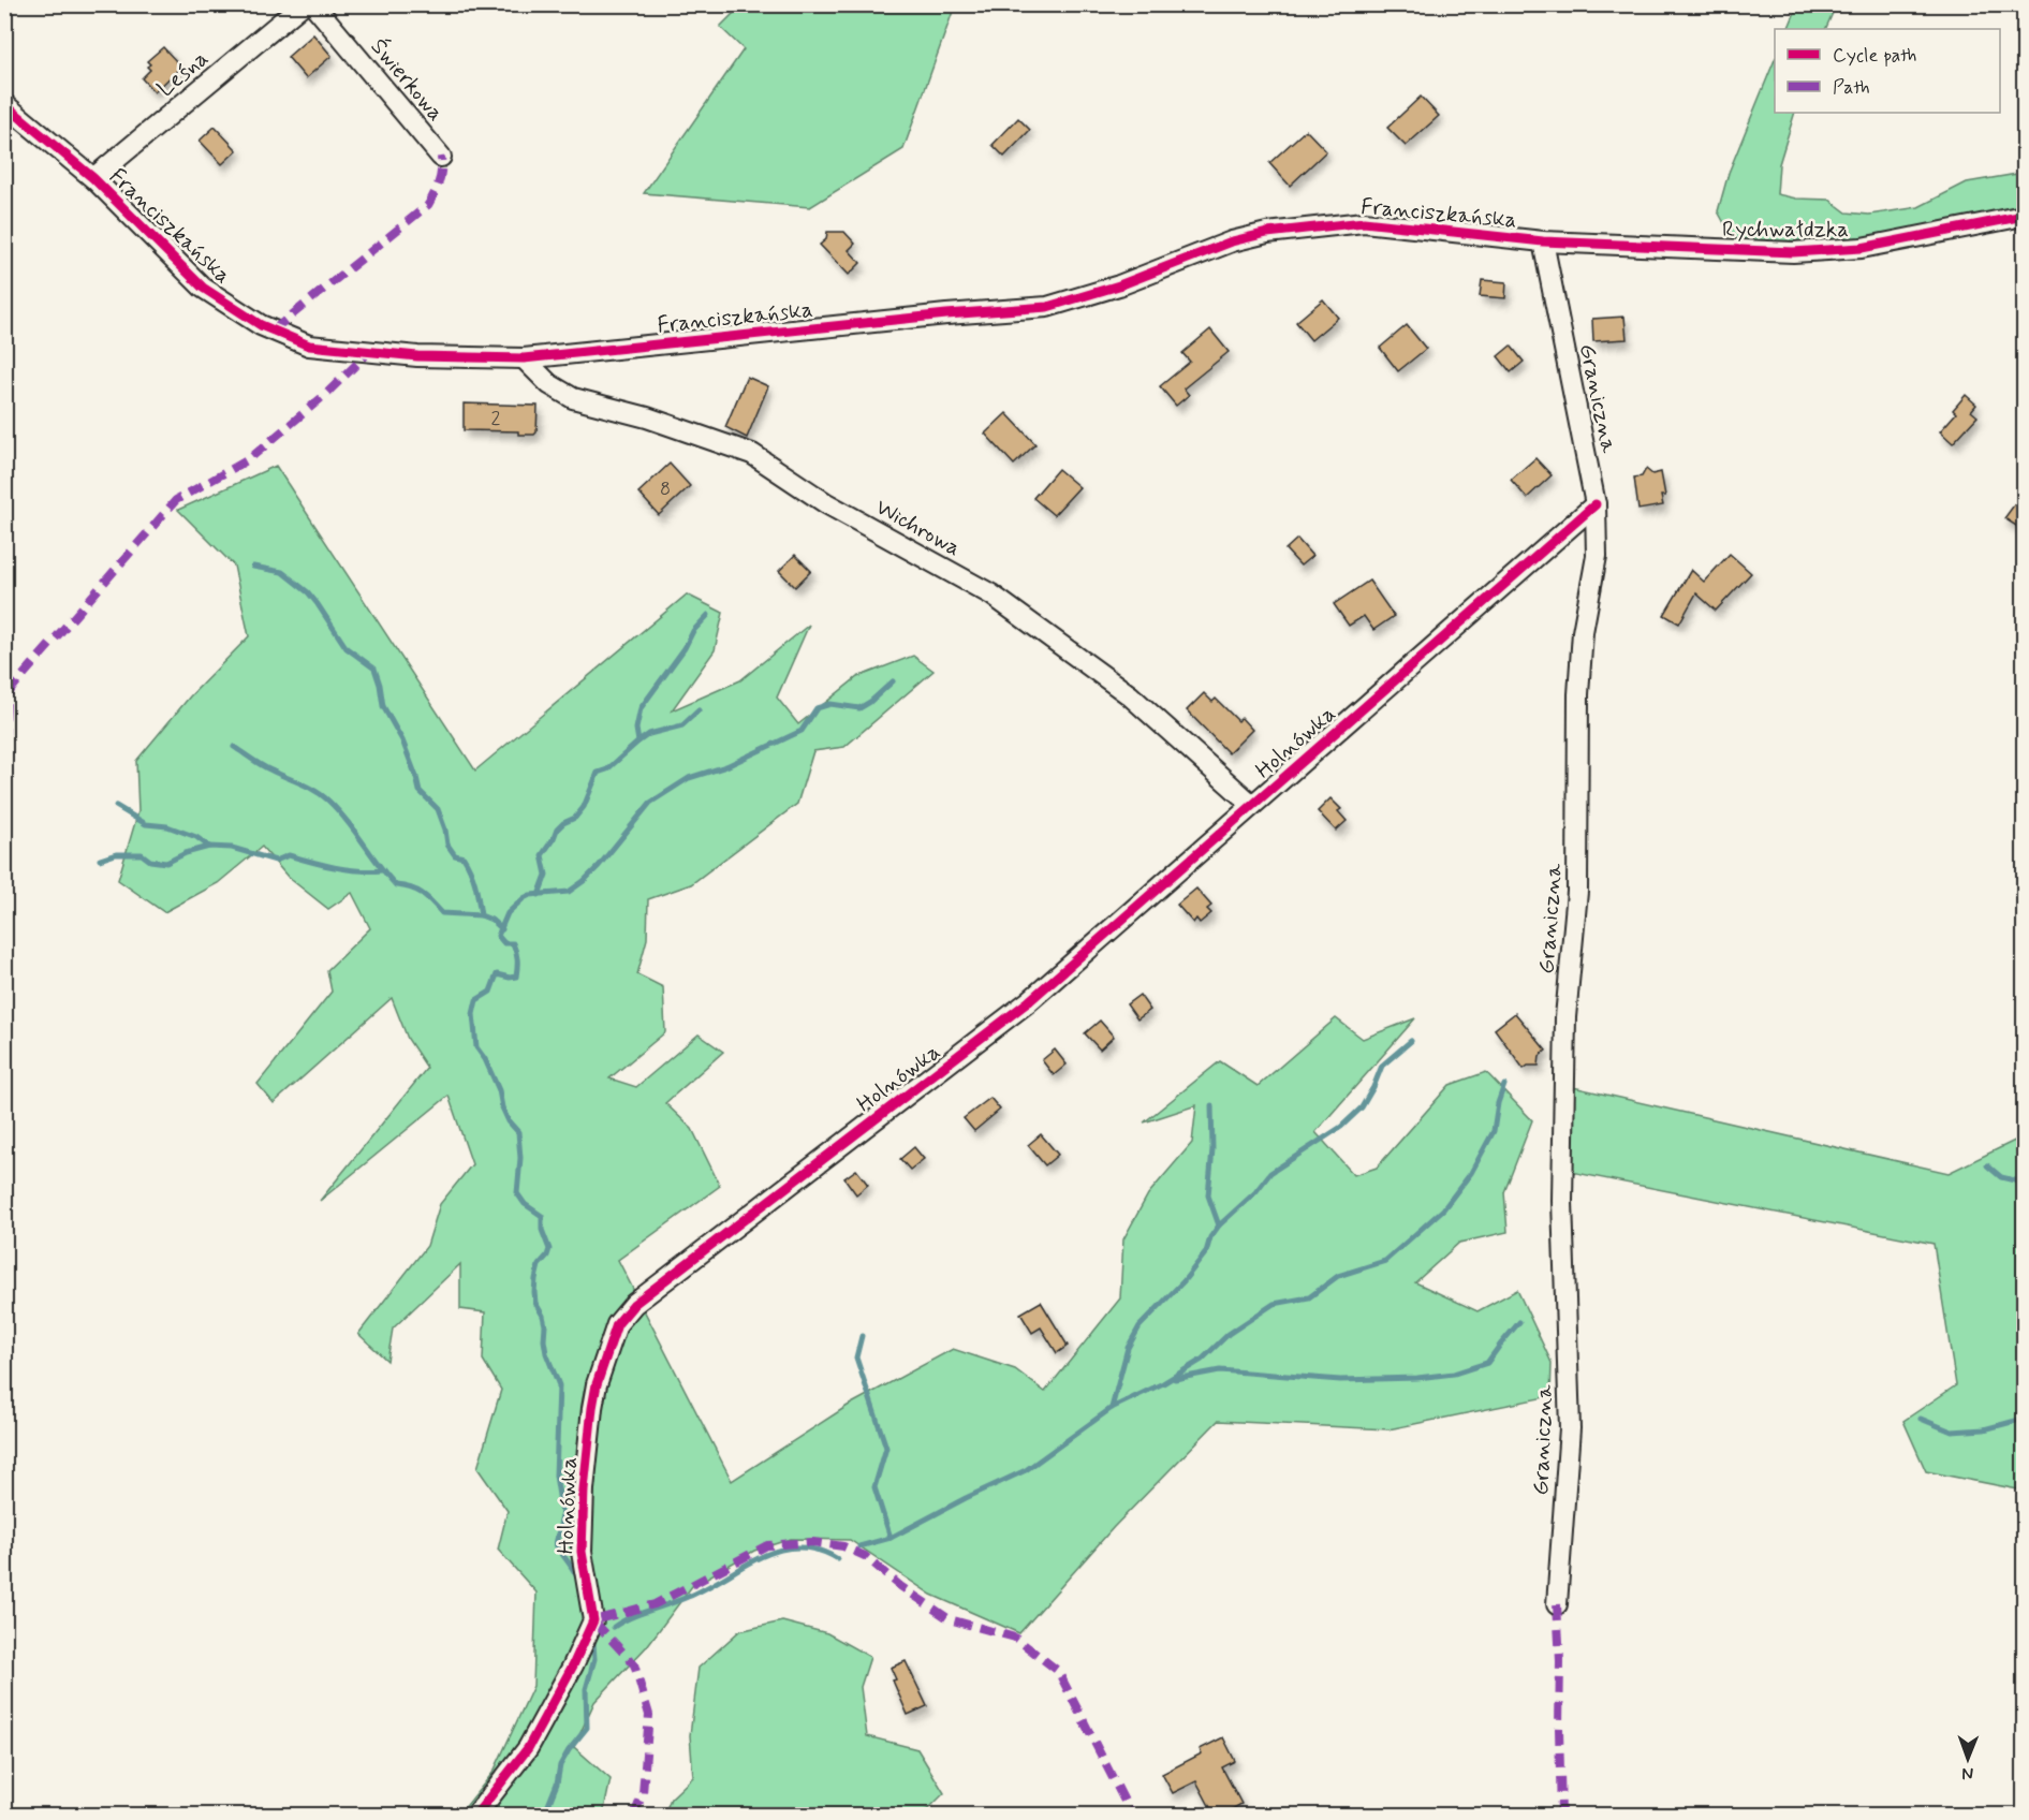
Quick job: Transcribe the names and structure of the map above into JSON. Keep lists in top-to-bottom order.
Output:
{
  "streets": {
    "street": [
      "Leśna",
      "Świerkowa",
      "Franciszkańska",
      "Rychwałdzka",
      "Graniczna",
      "Wichrowa",
      "Holnówka"
    ]
  },
  "crossings": [
    ["Leśna", "Franciszkańska"],
    ["Franciszkańska", "Rychwałdzka"],
    ["Franciszkańska", "Graniczna"],
    ["Franciszkańska", "Wichrowa"],
    ["Rychwałdzka", "Graniczna"],
    ["Graniczna", "Holnówka"],
    ["Wichrowa", "Holnówka"]
  ],
  "house_numbers": ["2", "8"],
  "legend": ["Cycle path", "Path"],
  "north": "bottom"
}
